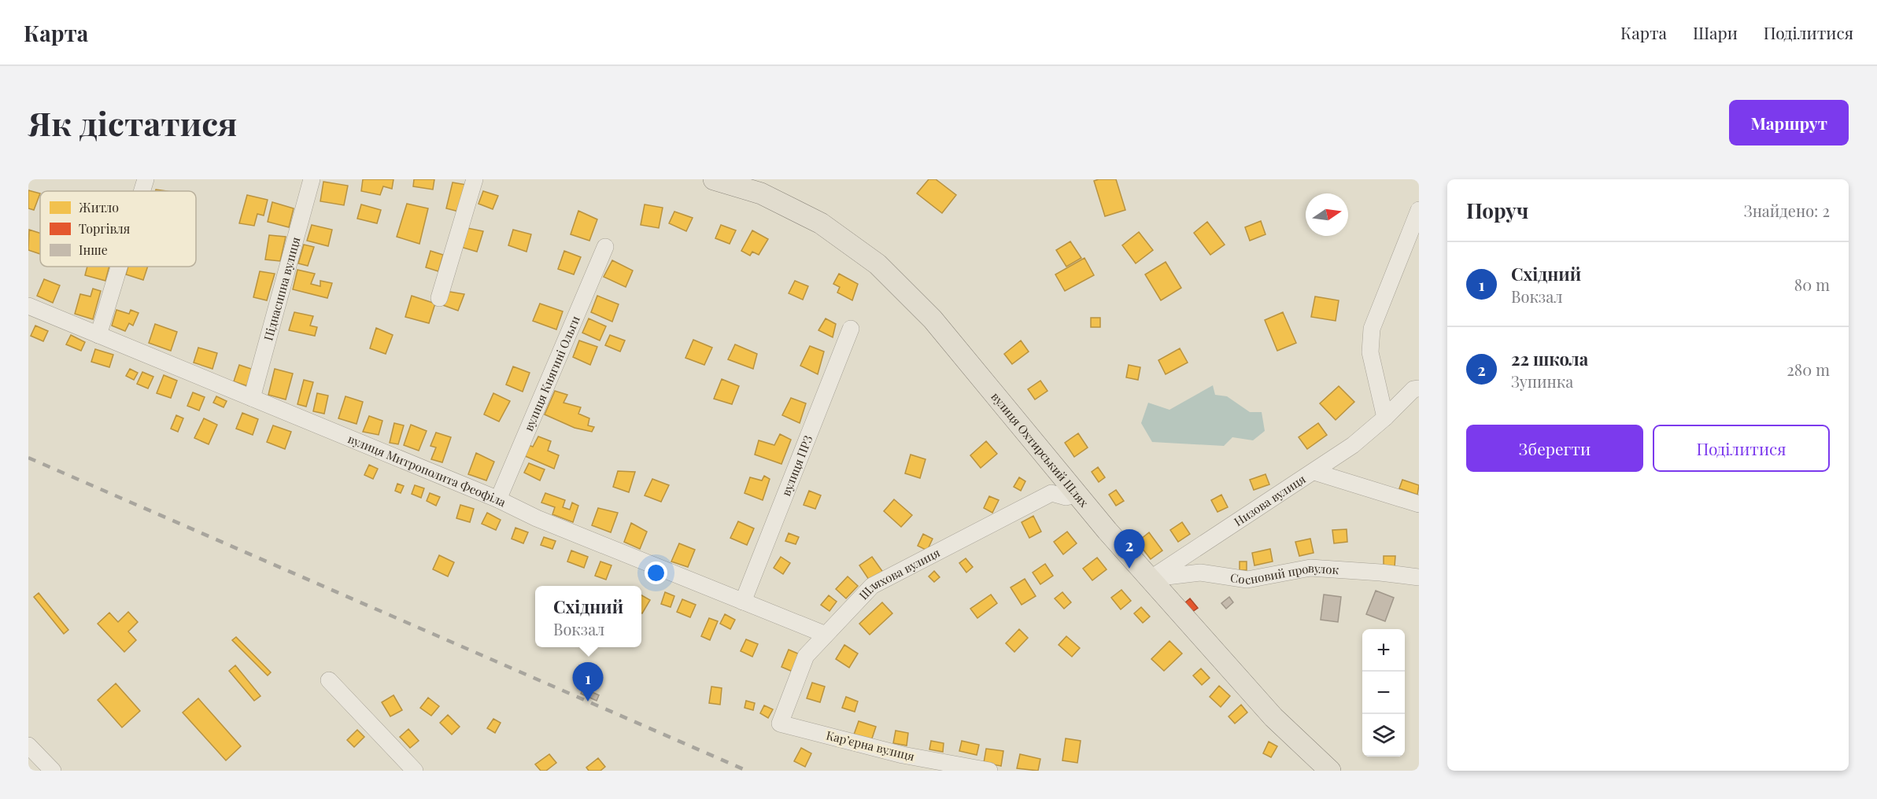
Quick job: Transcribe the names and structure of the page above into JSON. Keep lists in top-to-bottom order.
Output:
{
  "streets": {
    "main road": ["вулиця Охтирський Шлях"],
    "street": [
      "Піднасипна вулиця",
      "вулиця Княгині Ольги",
      "вулиця ПРЗ",
      "вулиця Митрополита Феофіла",
      "Низова вулиця",
      "Сосновий провулок",
      "Шляхова вулиця",
      "Карʼєрна вулиця"
    ]
  },
  "crossings": [
    ["Піднасипна вулиця", "вулиця Митрополита Феофіла"],
    ["вулиця Княгині Ольги", "вулиця Митрополита Феофіла"],
    ["вулиця Охтирський Шлях", "Низова вулиця"],
    ["вулиця Охтирський Шлях", "Сосновий провулок"],
    ["вулиця Охтирський Шлях", "Шляхова вулиця"],
    ["вулиця ПРЗ", "вулиця Митрополита Феофіла"],
    ["вулиця Митрополита Феофіла", "Шляхова вулиця"],
    ["Низова вулиця", "Сосновий провулок"],
    ["Шляхова вулиця", "Карʼєрна вулиця"]
  ],
  "legend": ["Житло", "Торгівля", "Інше"],
  "north": "right",
  "page": {
    "header": "Карта",
    "nav": ["Карта", "Шари", "Поділитися"],
    "buttons": [
      "Маршрут",
      ["Зберегти", "Поділитися"]
    ],
    "title": "Як дістатися",
    "heading": ["Поруч", "Знайдено: 2"],
    "list": [
      {
        "mark": "1",
        "name": "Східний",
        "note": "Вокзал",
        "value": "80 m"
      },
      {
        "mark": "2",
        "name": "22 школа",
        "note": "Зупинка",
        "value": "280 m"
      }
    ],
    "pins": ["2", "1"],
    "popup": ["Східний", "Вокзал"],
    "map_buttons": ["+", "−"]
  }
}
